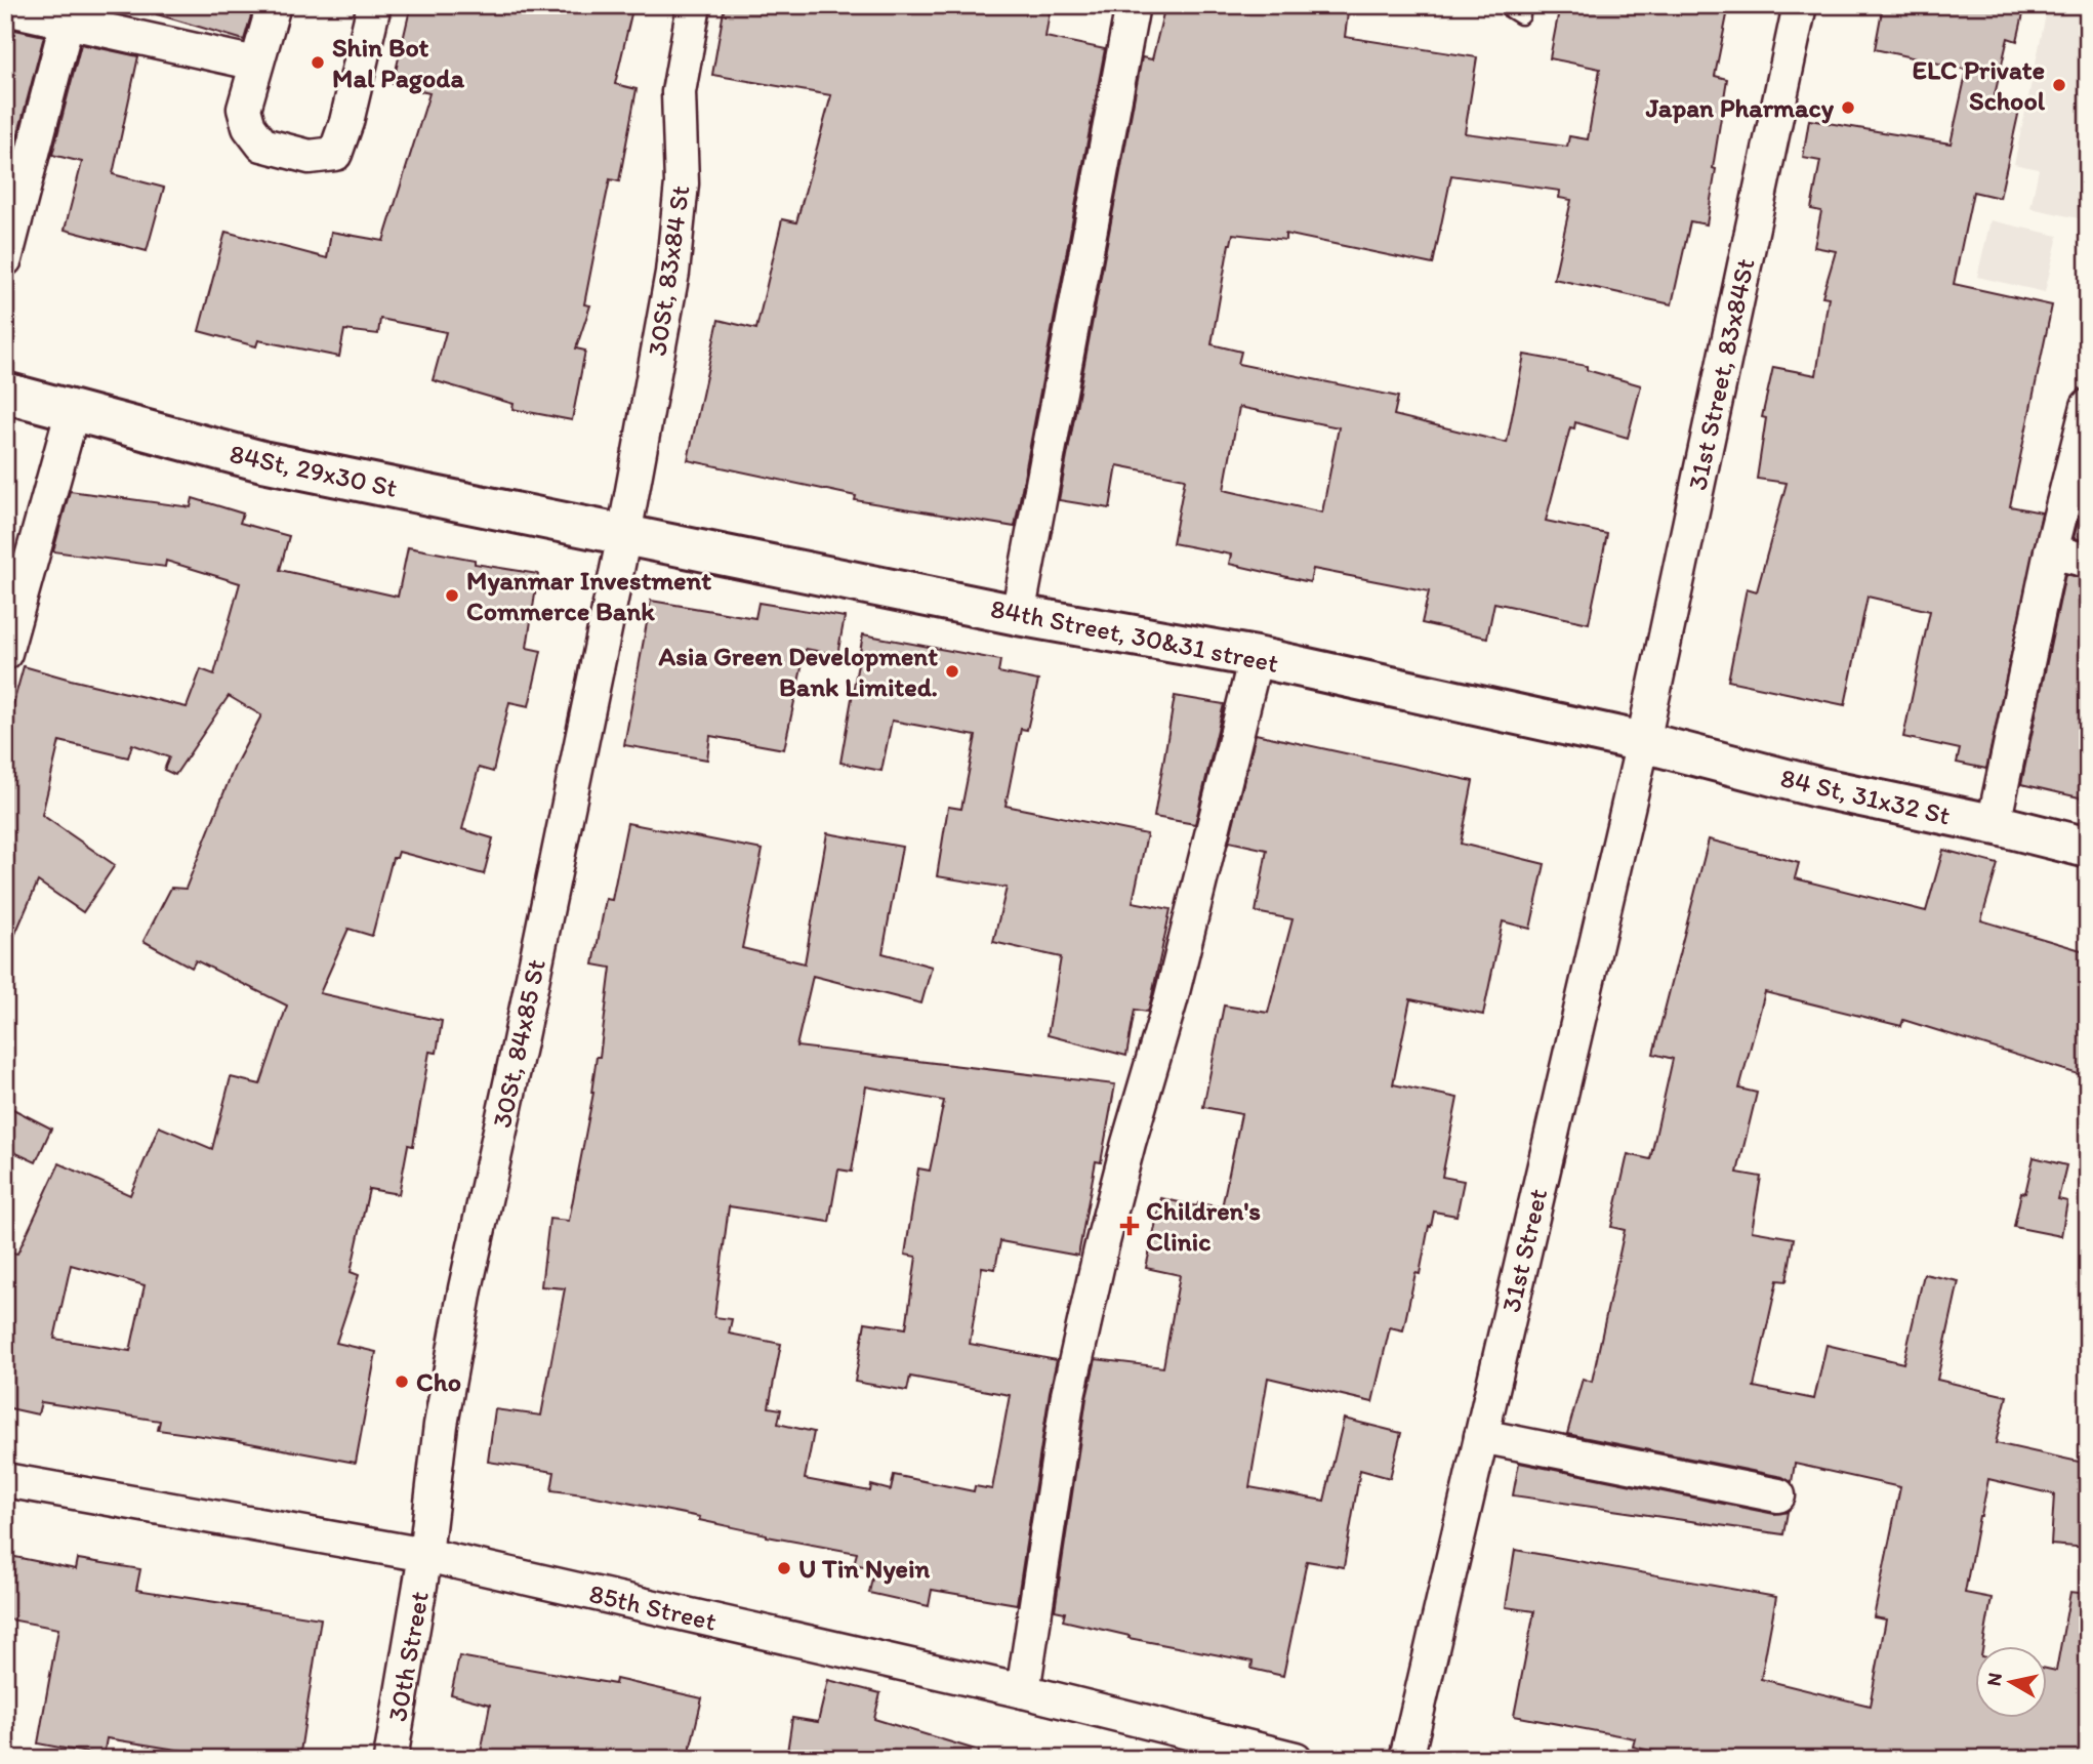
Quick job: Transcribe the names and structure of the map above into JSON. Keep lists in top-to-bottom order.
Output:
{
  "streets": {
    "main road": ["84St, 29x30 St", "84th Street, 30&31 street", "84 St, 31x32 St"],
    "street": [
      "30St, 83x84 St",
      "31st Street, 83x84St",
      "30St, 84x85 St",
      "31st Street",
      "85th Street",
      "30th Street"
    ]
  },
  "crossings": [
    ["30St, 83x84 St", "84St, 29x30 St"],
    ["30St, 83x84 St", "84th Street, 30&31 street"],
    ["30St, 83x84 St", "30St, 84x85 St"],
    ["31st Street, 83x84St", "84th Street, 30&31 street"],
    ["31st Street, 83x84St", "84 St, 31x32 St"],
    ["31st Street, 83x84St", "31st Street"],
    ["84St, 29x30 St", "84th Street, 30&31 street"],
    ["84St, 29x30 St", "30St, 84x85 St"],
    ["84th Street, 30&31 street", "84 St, 31x32 St"],
    ["84th Street, 30&31 street", "30St, 84x85 St"],
    ["84th Street, 30&31 street", "31st Street"],
    ["84 St, 31x32 St", "31st Street"],
    ["30St, 84x85 St", "85th Street"],
    ["30St, 84x85 St", "30th Street"],
    ["85th Street", "30th Street"]
  ],
  "places": {
    "other": [
      "Shin Bot Mal Pagoda",
      "ELC Private School",
      "Japan Pharmacy",
      "Myanmar Investment Commerce Bank",
      "Asia Green Development Bank Limited.",
      "Cho",
      "U Tin Nyein"
    ],
    "health": ["Children's Clinic"]
  },
  "north": "left"
}
